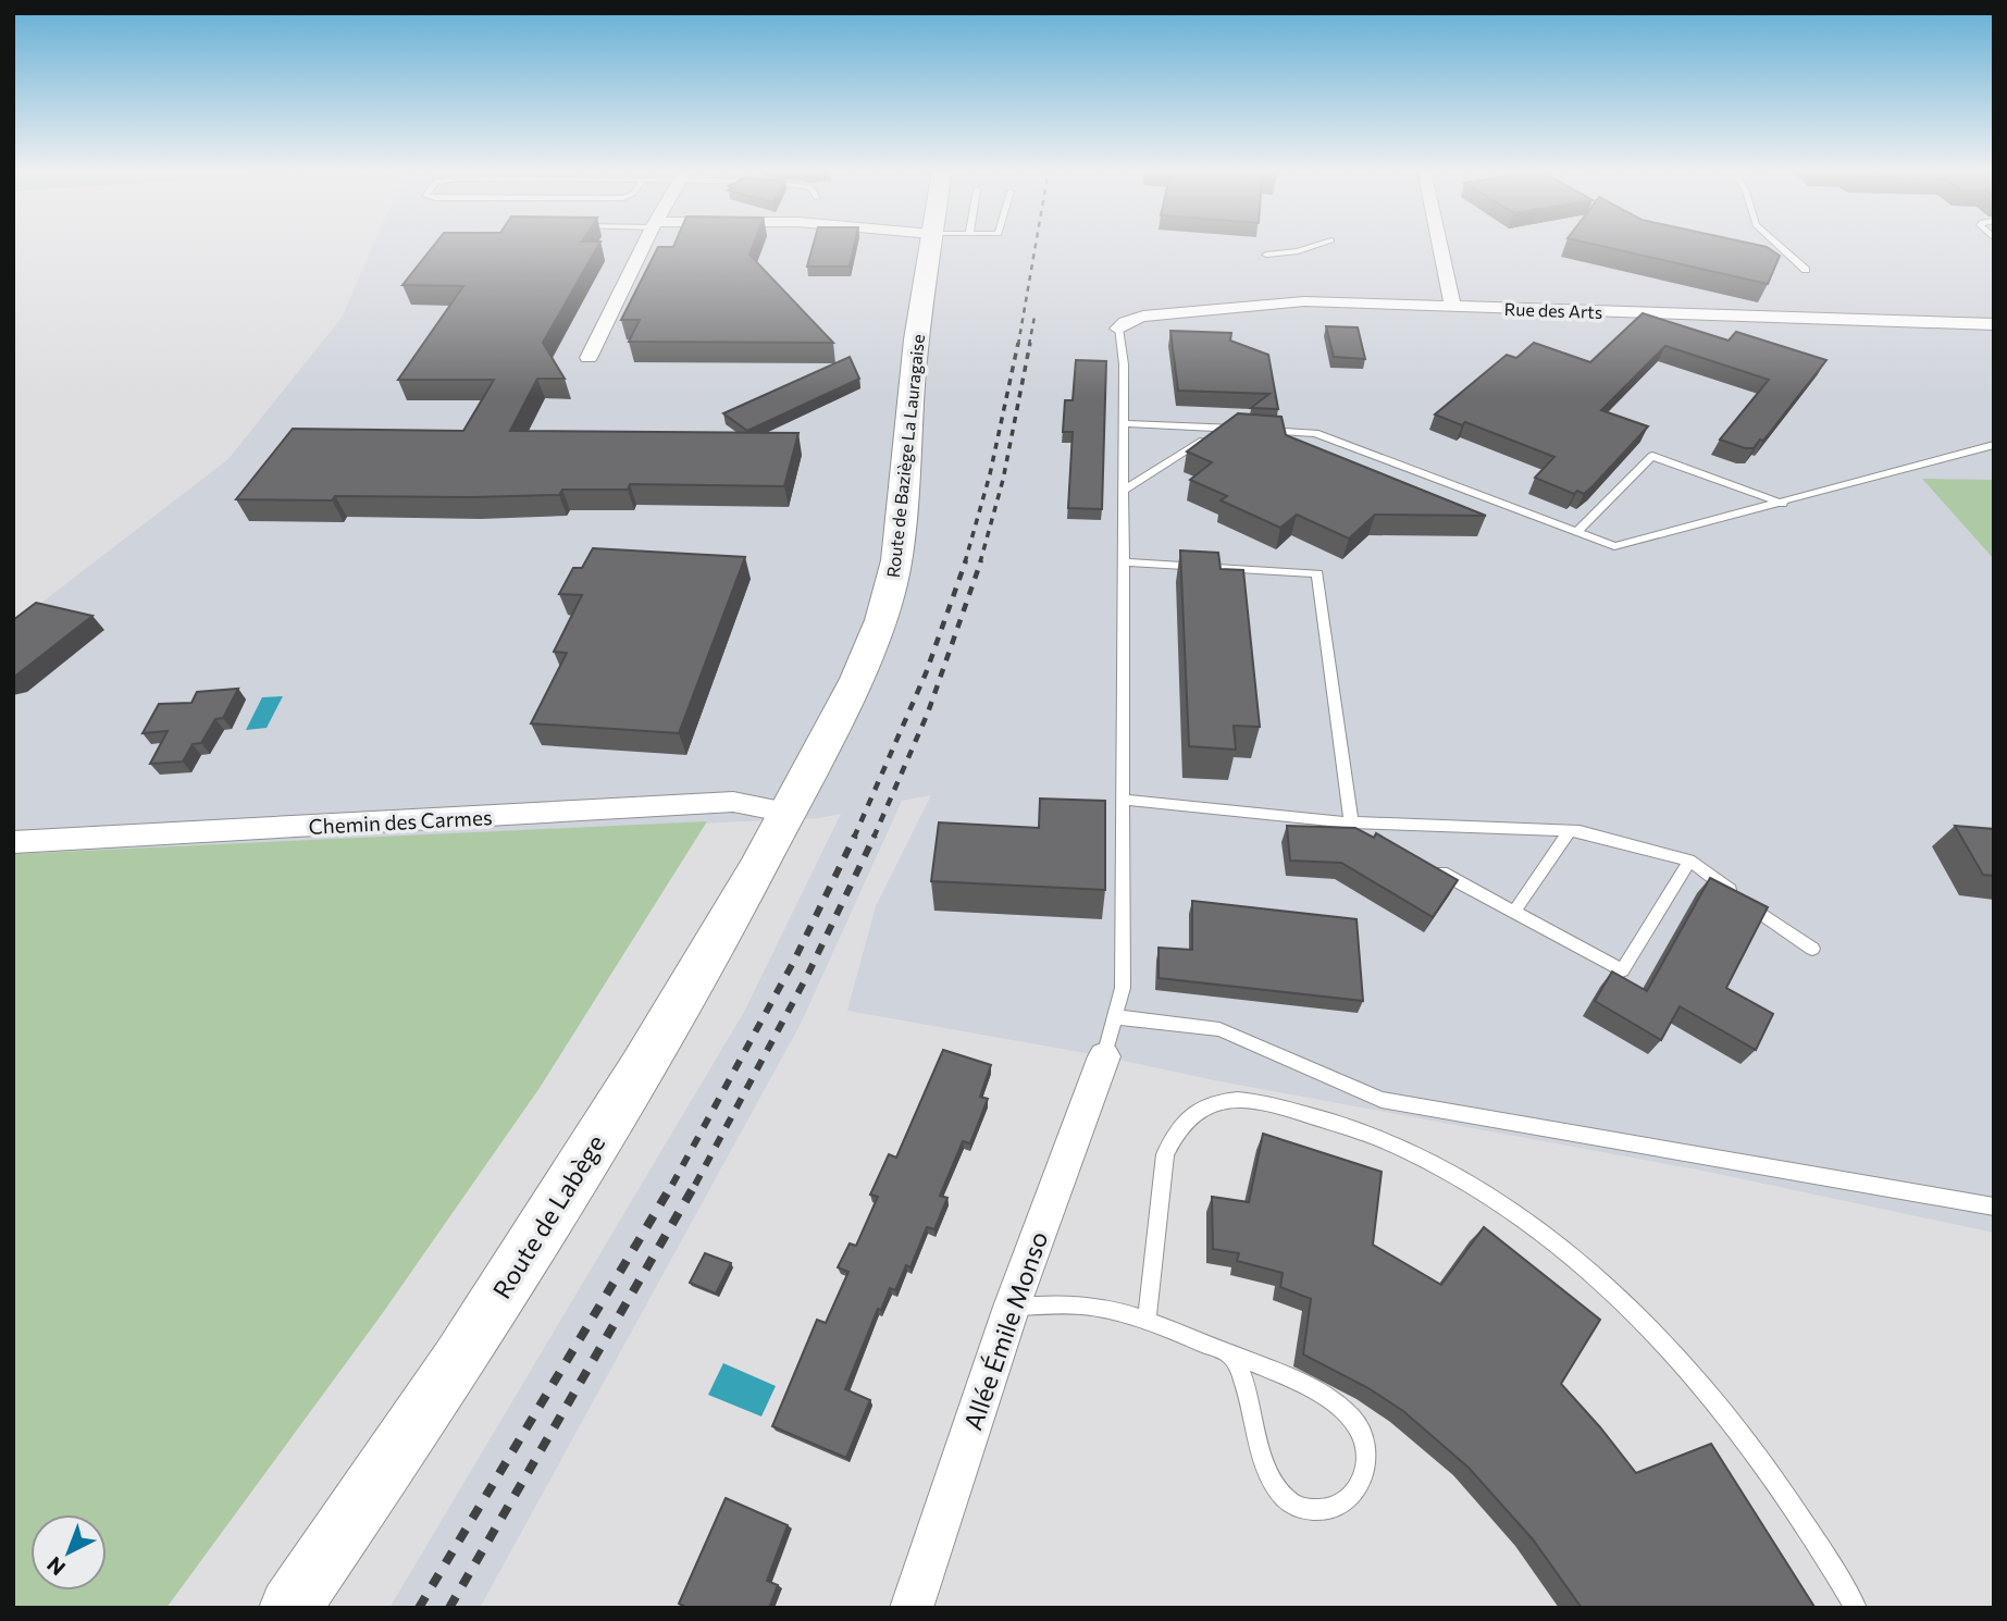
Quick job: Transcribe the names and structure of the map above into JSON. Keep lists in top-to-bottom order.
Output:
{
  "streets": {
    "main road": ["Route de Baziège La Lauragaise", "Route de Labège"],
    "street": ["Rue des Arts", "Chemin des Carmes", "Allée Émile Monso"]
  },
  "crossings": [
    ["Route de Baziège La Lauragaise", "Chemin des Carmes"],
    ["Route de Baziège La Lauragaise", "Route de Labège"],
    ["Chemin des Carmes", "Route de Labège"]
  ],
  "north": "bottom left"
}
